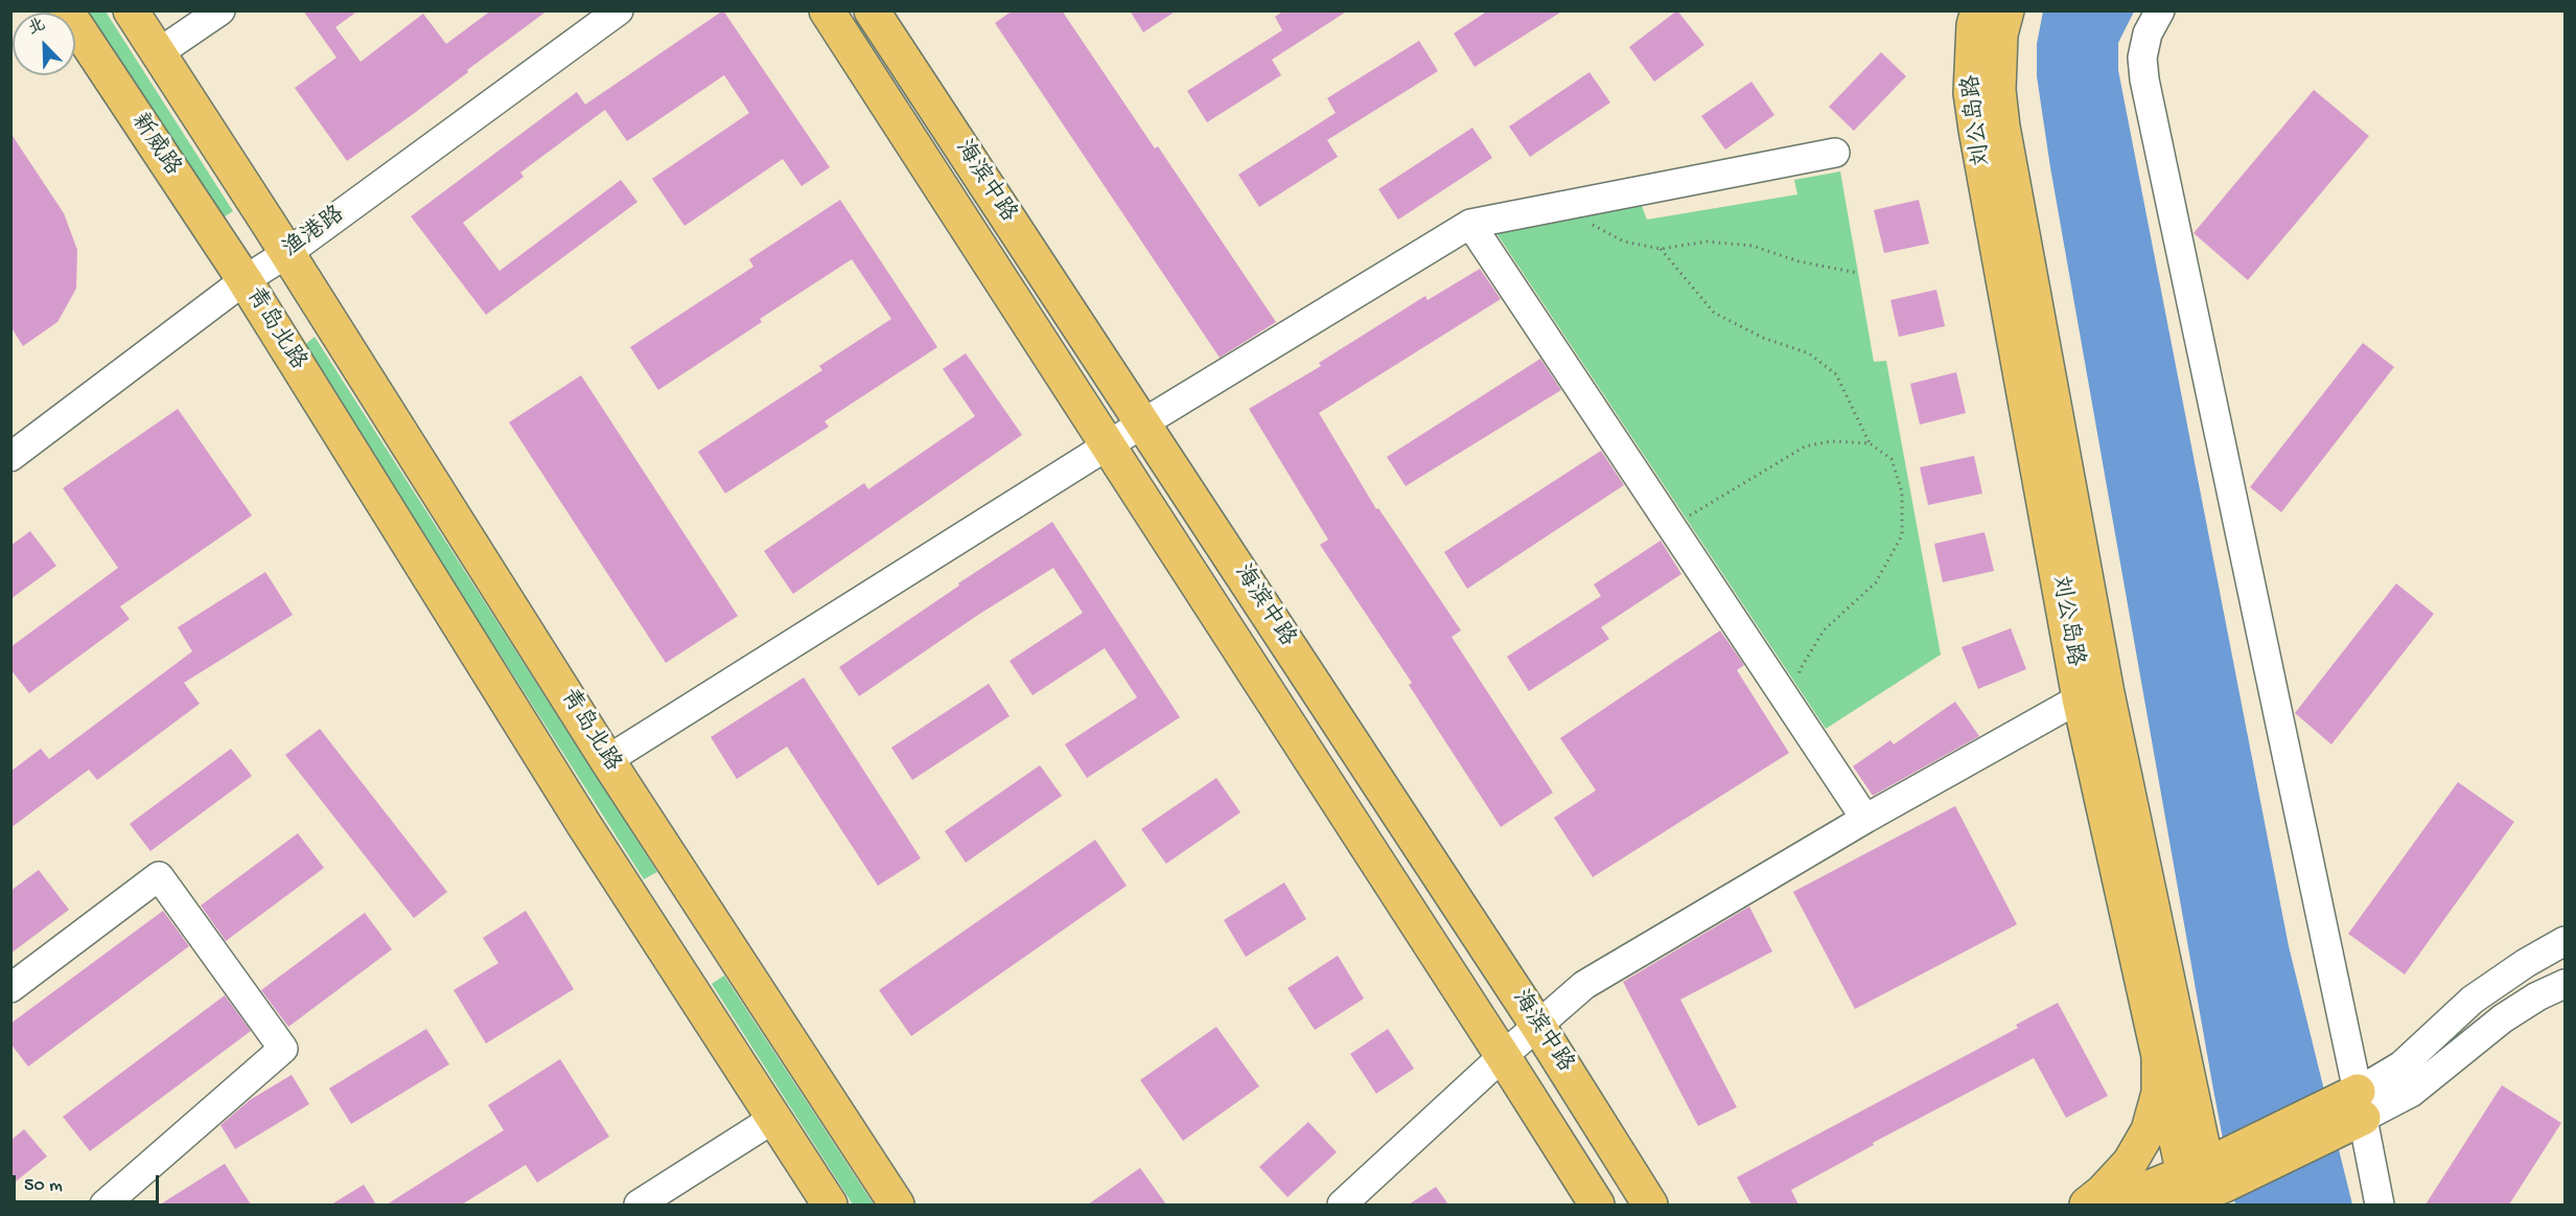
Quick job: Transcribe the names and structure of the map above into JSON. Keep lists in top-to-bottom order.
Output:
{
  "streets": {
    "main road": [
      "刘公岛路",
      "新威路",
      "海滨中路",
      "青岛北路"
    ],
    "street": ["渔港路"]
  },
  "crossings": [
    ["新威路", "渔港路"],
    ["新威路", "青岛北路"],
    ["渔港路", "青岛北路"]
  ],
  "scale_bar": "50 m",
  "north": "top left"
}
